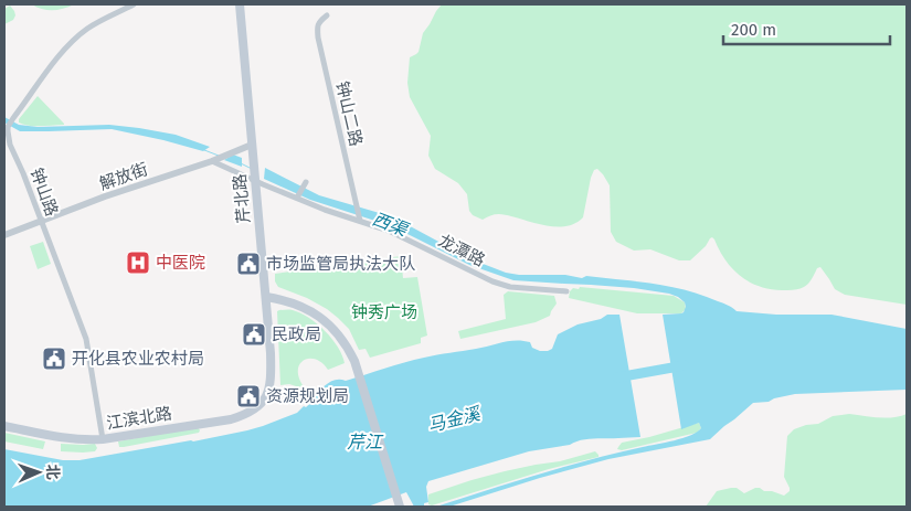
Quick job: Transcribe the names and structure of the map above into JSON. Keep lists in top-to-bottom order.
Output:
{
  "streets": {
    "main road": ["芹北路", "江滨北路"],
    "street": [
      "钟山二路",
      "解放街",
      "钟山路",
      "龙潭路"
    ]
  },
  "crossings": [
    ["钟山二路", "龙潭路"],
    ["解放街", "钟山路"],
    ["解放街", "芹北路"],
    ["解放街", "龙潭路"],
    ["钟山路", "江滨北路"],
    ["芹北路", "龙潭路"],
    ["芹北路", "江滨北路"]
  ],
  "water": ["西渠", "马金溪", "芹江"],
  "parks": ["钟秀广场"],
  "places": {
    "hospital": ["中医院"],
    "public building": [
      "市场监管局执法大队",
      "民政局",
      "开化县农业农村局",
      "资源规划局"
    ]
  },
  "scale_bar": "200 m",
  "north": "right"
}
